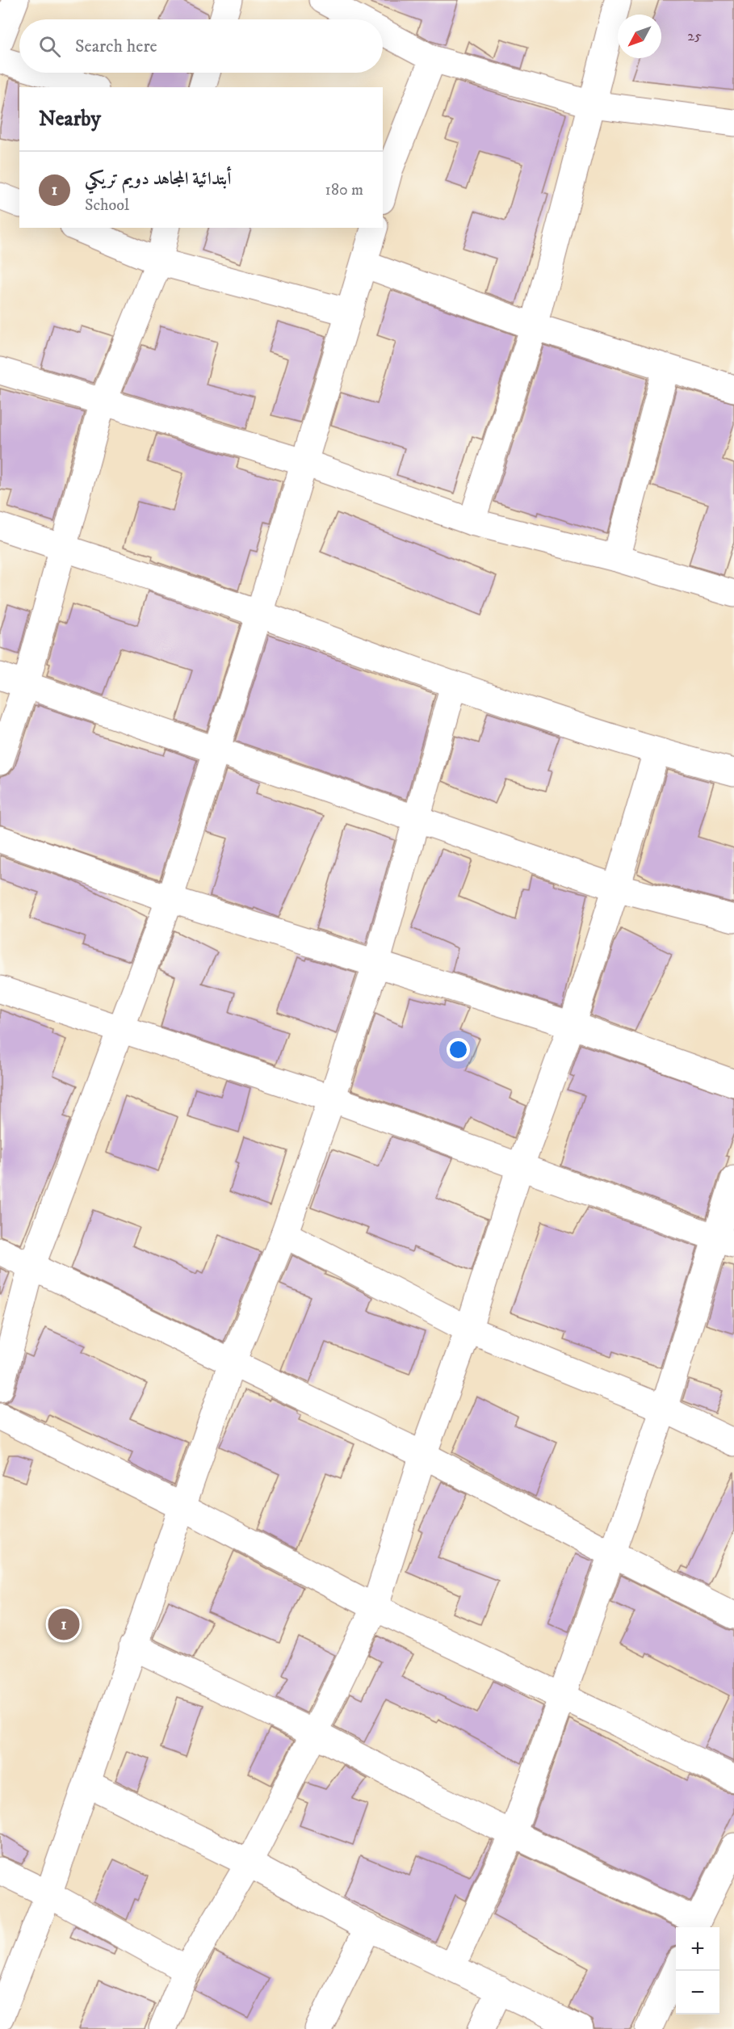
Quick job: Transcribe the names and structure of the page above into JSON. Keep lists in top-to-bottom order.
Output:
{
  "house_numbers": ["25"],
  "north": "bottom left",
  "page": {
    "search": "Search here",
    "heading": "Nearby",
    "list": [
      {
        "mark": "1",
        "name": "أبتدائية المجاهد دويم تريكي",
        "note": "School",
        "value": "180 m"
      }
    ],
    "pins": "1",
    "map_buttons": ["+", "−"]
  }
}
